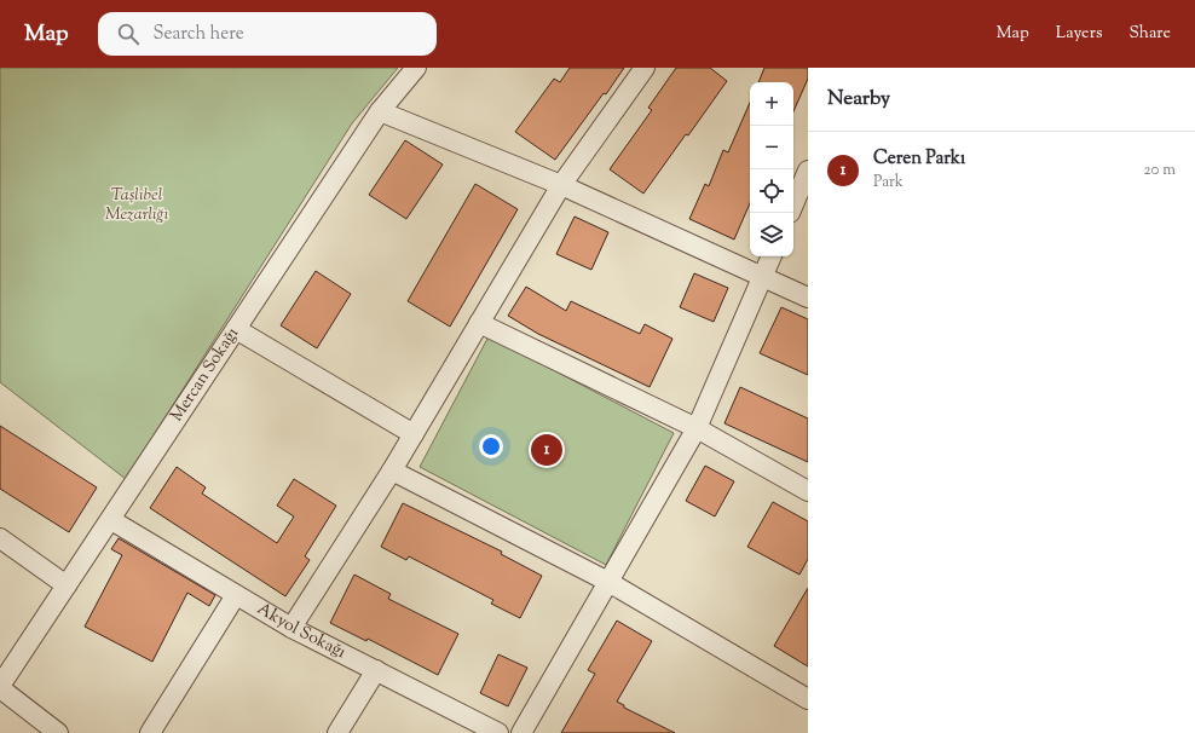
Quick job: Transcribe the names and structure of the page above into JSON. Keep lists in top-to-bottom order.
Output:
{
  "streets": {
    "street": ["Mercan Sokağı", "Akyol Sokağı"]
  },
  "crossings": [
    ["Mercan Sokağı", "Akyol Sokağı"]
  ],
  "parks": ["Taşlıbel Mezarlığı"],
  "page": {
    "header": "Map",
    "search": "Search here",
    "nav": ["Map", "Layers", "Share"],
    "heading": "Nearby",
    "map_buttons": ["+", "−"],
    "list": [
      {
        "mark": "1",
        "name": "Ceren Parkı",
        "note": "Park",
        "value": "20 m"
      }
    ],
    "pins": "1"
  }
}
